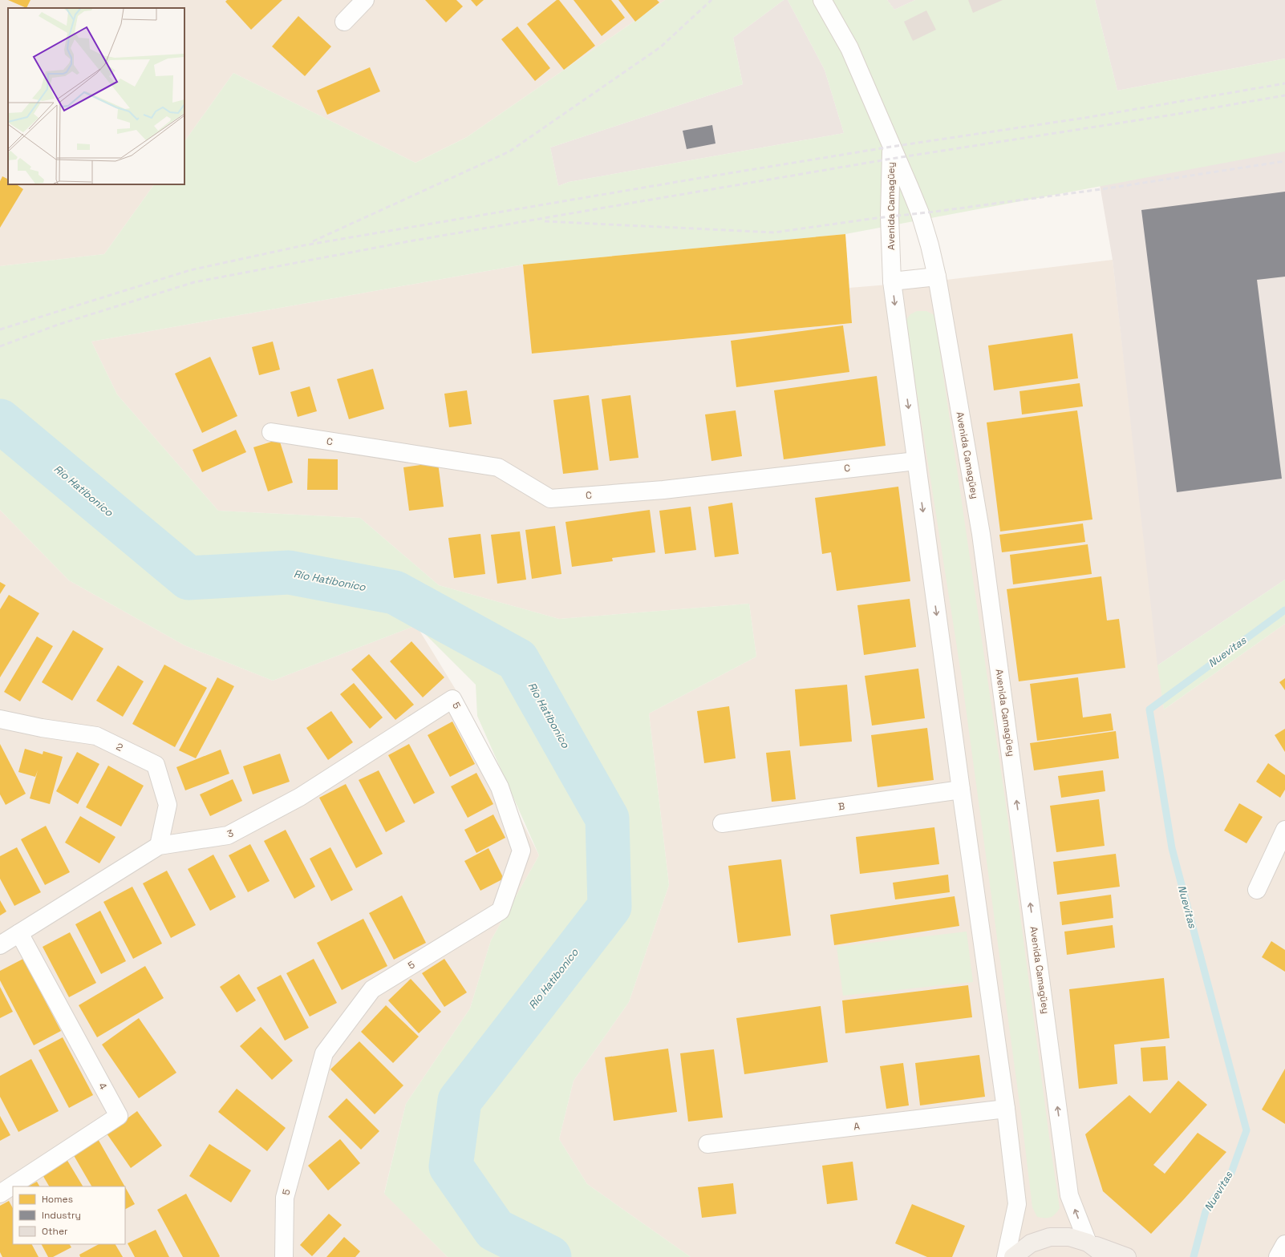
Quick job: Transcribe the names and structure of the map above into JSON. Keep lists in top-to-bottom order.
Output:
{
  "streets": {
    "street": [
      "Avenida Camagüey",
      "C",
      "5",
      "2",
      "B",
      "3",
      "4",
      "A"
    ]
  },
  "crossings": [
    ["Avenida Camagüey", "C"],
    ["Avenida Camagüey", "B"],
    ["Avenida Camagüey", "A"],
    ["5", "3"],
    ["2", "3"],
    ["3", "4"]
  ],
  "water": ["Río Hatibonico", "Nuevitas"],
  "legend": ["Homes", "Industry", "Other"]
}
